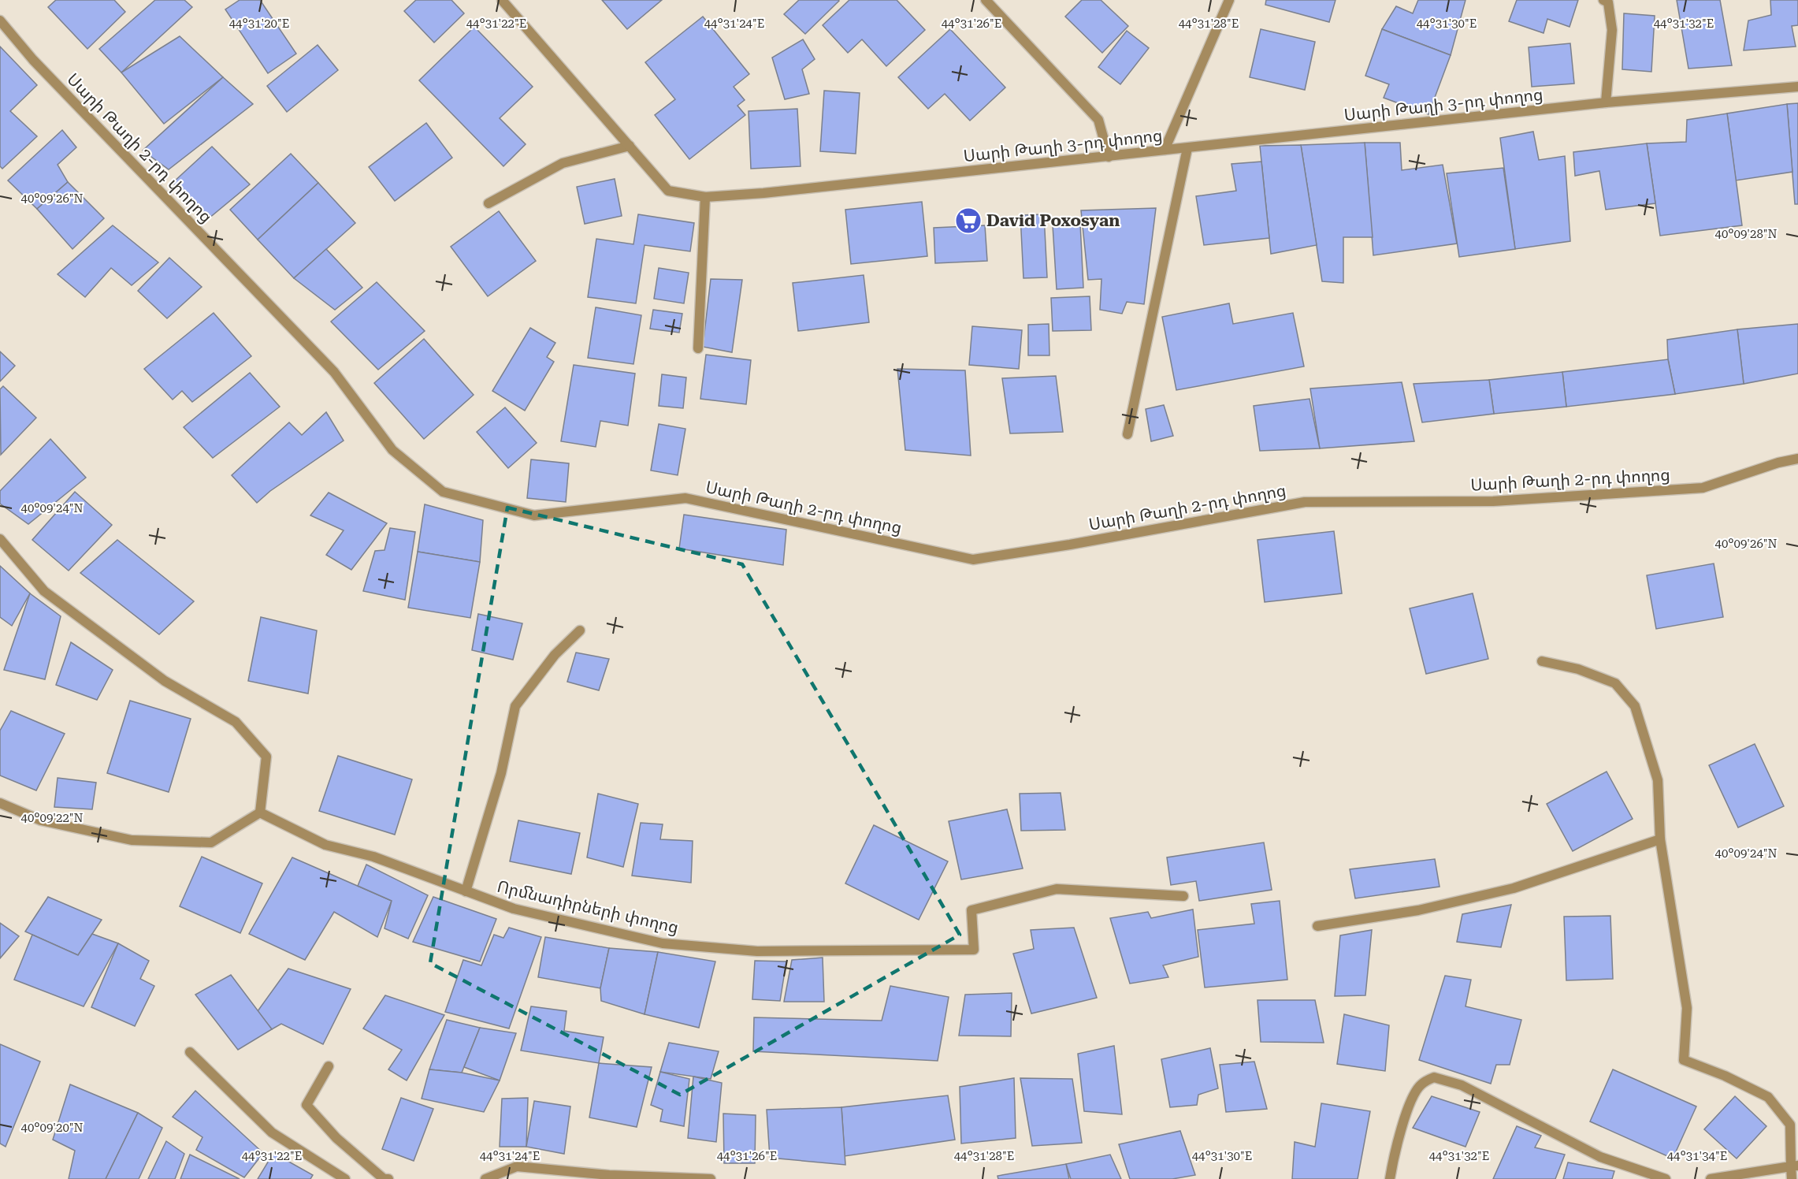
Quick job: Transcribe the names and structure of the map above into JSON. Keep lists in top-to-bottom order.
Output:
{
  "streets": {
    "street": ["Սարի Թաղի 3-րդ փողոց", "Սարի Թաղի 2-րդ փողոց", "Որմնադիրների փողոց"]
  },
  "places": {
    "supermarket": ["David Poxosyan"]
  },
  "coordinates": [
    "44°31'20\"E",
    "44°31'22\"E",
    "44°31'24\"E",
    "44°31'26\"E",
    "44°31'28\"E",
    "44°31'30\"E",
    "44°31'32\"E",
    "40°09'26\"N",
    "40°09'28\"N",
    "40°09'24\"N",
    "40°09'22\"N",
    "40°09'20\"N",
    "44°31'34\"E"
  ]
}
